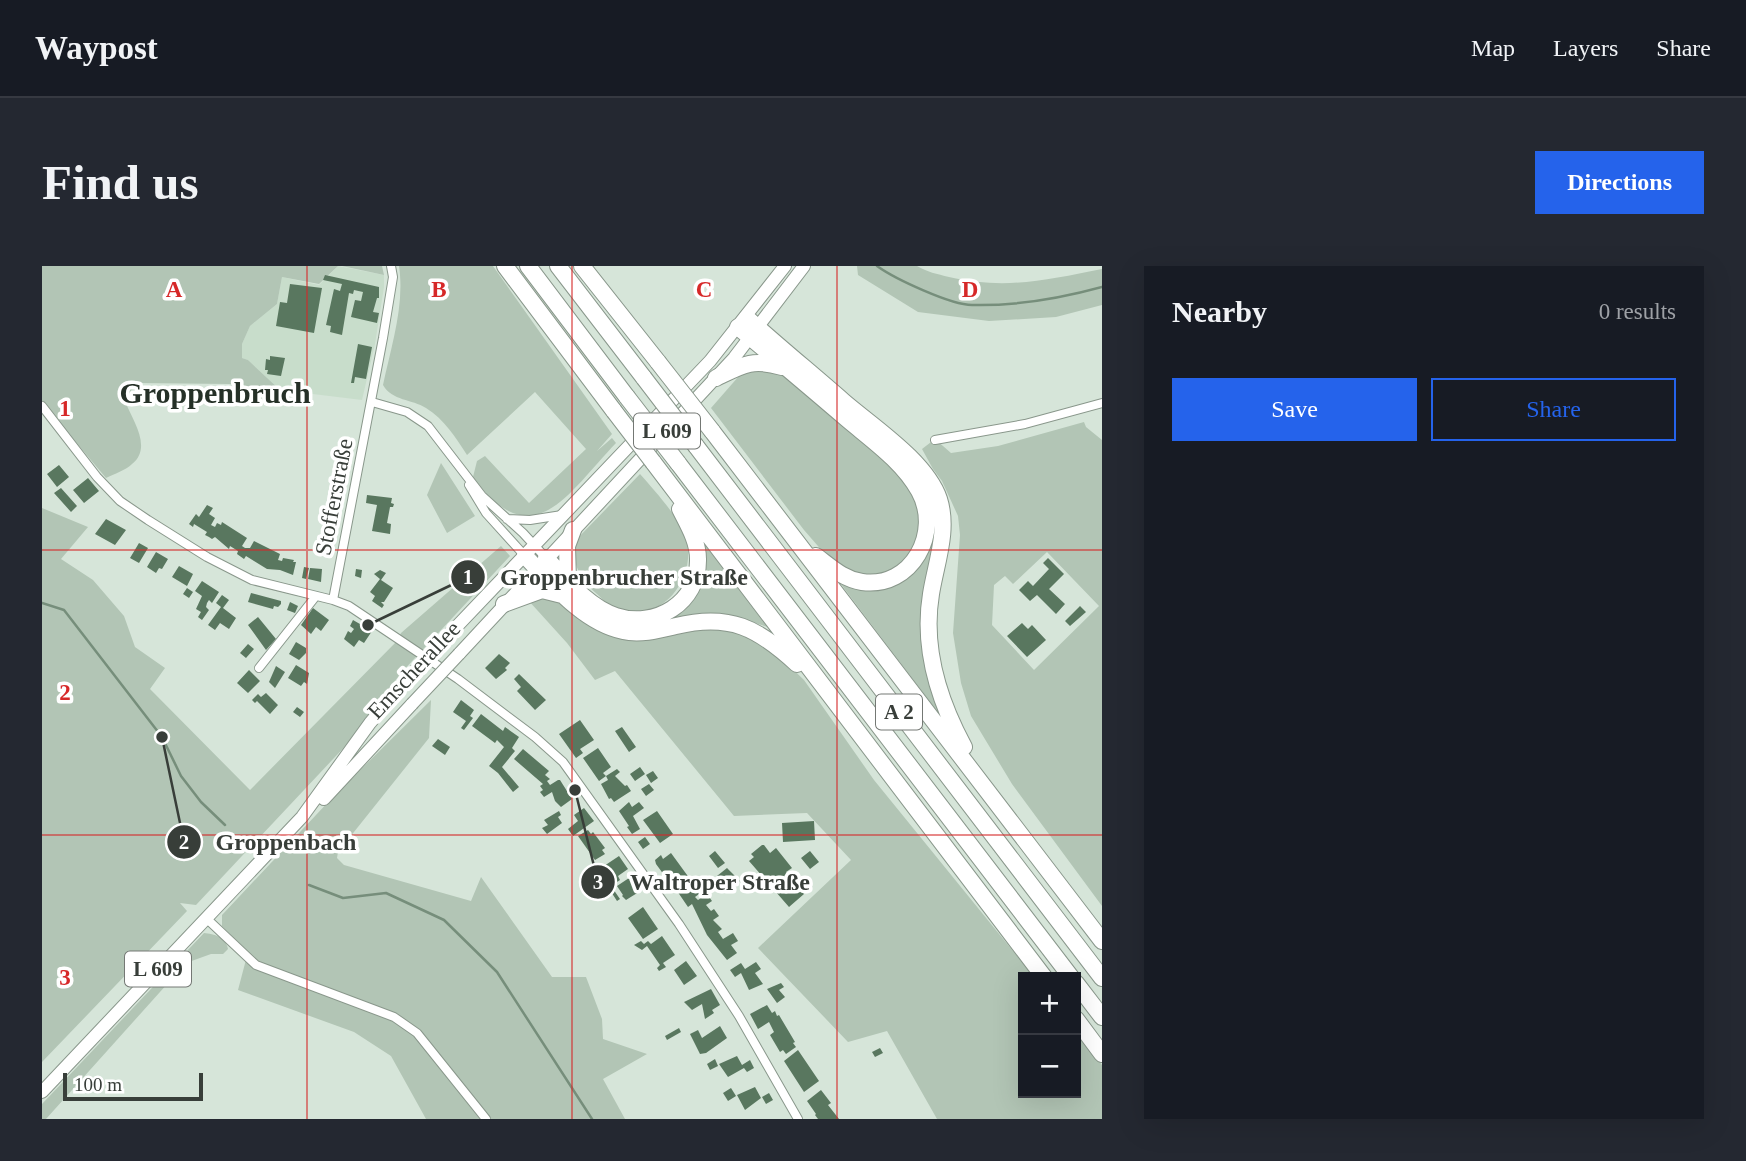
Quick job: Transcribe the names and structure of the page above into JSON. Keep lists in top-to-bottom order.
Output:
{
  "streets": {
    "highway": ["A 2"],
    "main road": ["L 609", "Emscherallee"],
    "street": ["Stofferstraße"]
  },
  "crossings": [
    ["L 609", "Emscherallee"]
  ],
  "districts": ["Groppenbruch"],
  "places": ["Groppenbrucher Straße", "Groppenbach", "Waltroper Straße"],
  "scale_bar": "100 m",
  "page": {
    "header": "Waypost",
    "nav": ["Map", "Layers", "Share"],
    "buttons": [
      "Directions",
      ["Save", "Share"]
    ],
    "title": "Find us",
    "heading": ["Nearby", "0 results"],
    "map_buttons": ["+", "−"],
    "scale": "100 m"
  },
  "grid": {
    "columns": [
      "A",
      "B",
      "C",
      "D"
    ],
    "rows": ["1", "2", "3"]
  }
}
